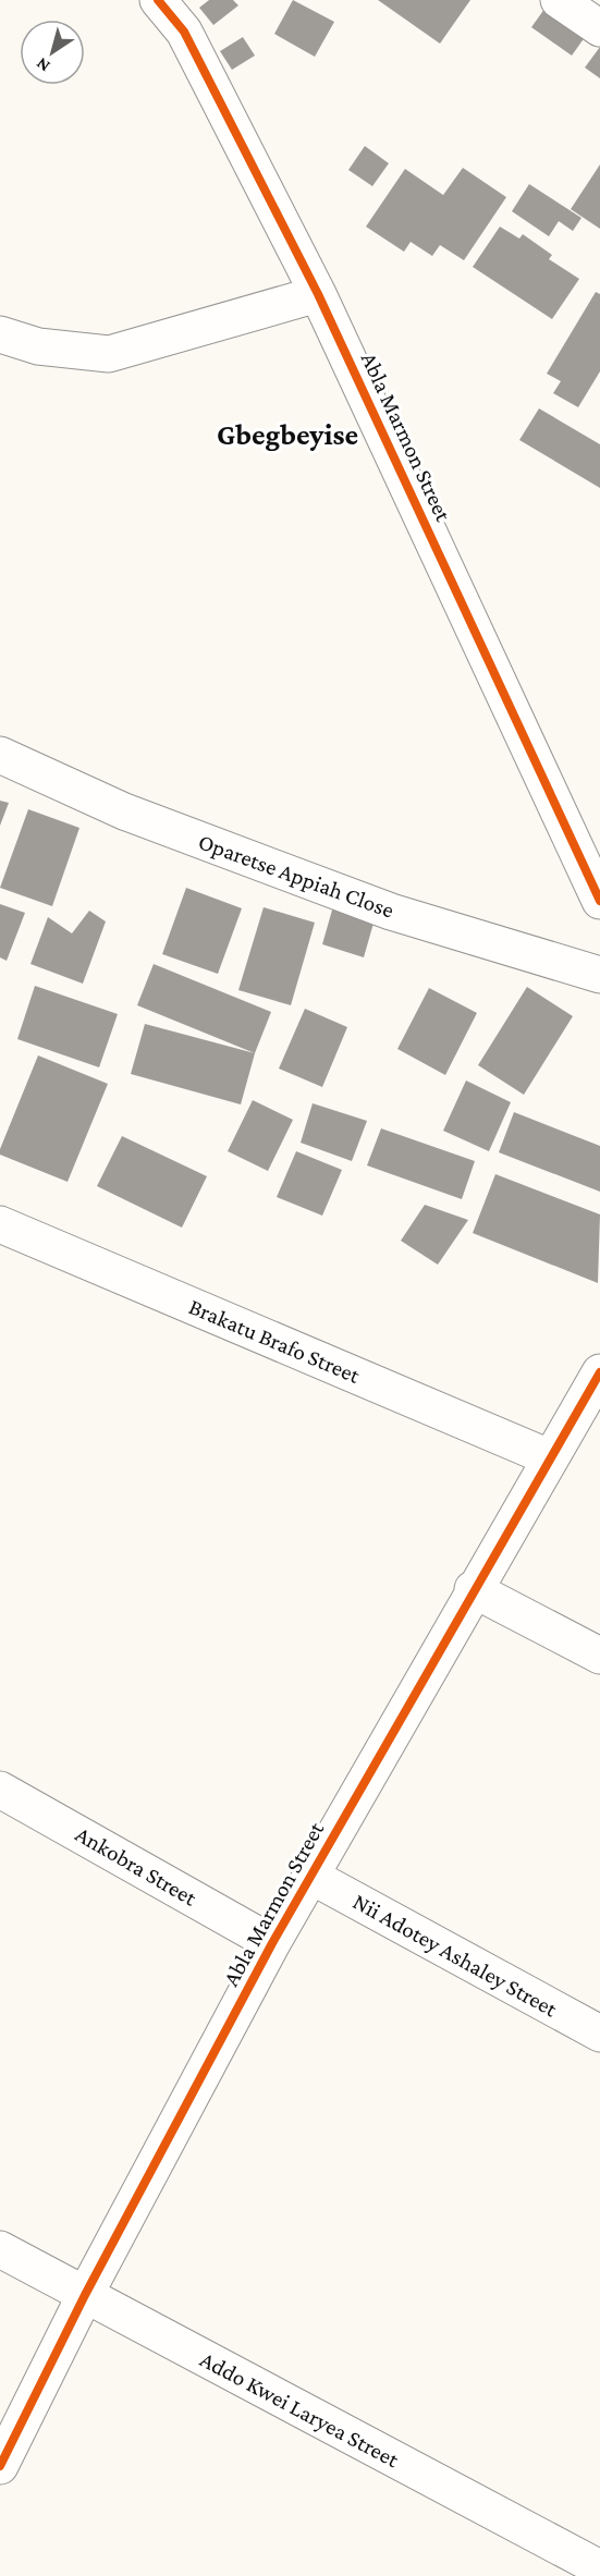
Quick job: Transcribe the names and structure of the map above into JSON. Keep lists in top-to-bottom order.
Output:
{
  "streets": {
    "street": [
      "Abla Marmon Street",
      "Oparetse Appiah Close",
      "Brakatu Brafo Street",
      "Ankobra Street",
      "Nii Adotey Ashaley Street",
      "Addo Kwei Laryea Street"
    ]
  },
  "crossings": [
    ["Abla Marmon Street", "Brakatu Brafo Street"],
    ["Abla Marmon Street", "Ankobra Street"],
    ["Abla Marmon Street", "Nii Adotey Ashaley Street"],
    ["Abla Marmon Street", "Addo Kwei Laryea Street"]
  ],
  "districts": ["Gbegbeyise"],
  "north": "bottom left"
}
